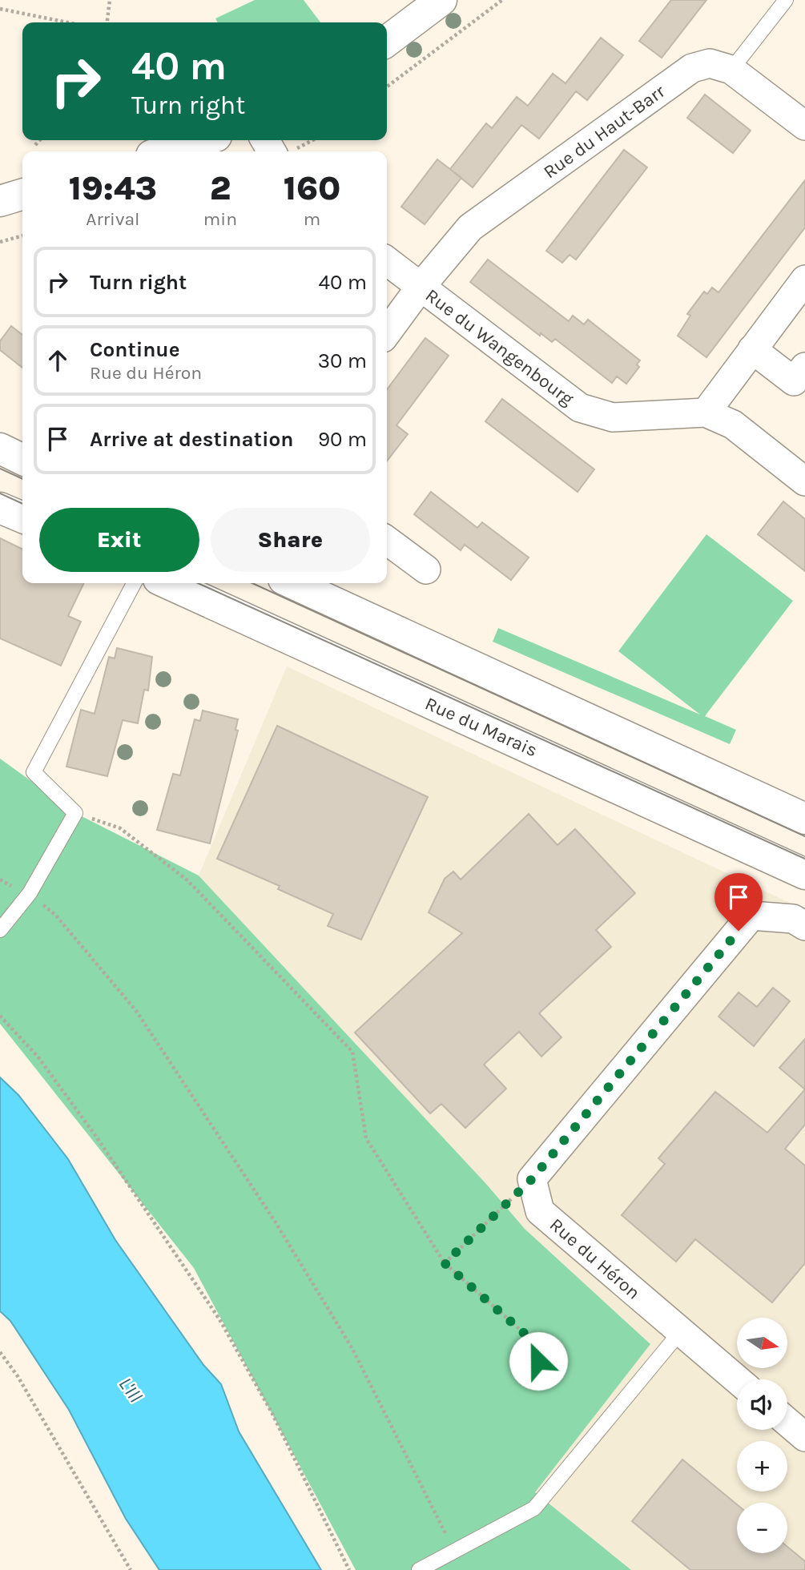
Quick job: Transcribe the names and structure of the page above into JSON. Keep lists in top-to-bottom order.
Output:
{
  "streets": {
    "main road": ["Rue du Marais"],
    "street": ["Rue du Haut-Barr", "Rue du Wangenbourg", "Rue du Héron"]
  },
  "crossings": [
    ["Rue du Haut-Barr", "Rue du Wangenbourg"]
  ],
  "water": ["L'Ill"],
  "north": "right",
  "page": {
    "turn": ["40 m", "Turn right"],
    "eta": [
      "19:43",
      "Arrival",
      "2",
      "min",
      "160",
      "m"
    ],
    "list": [
      {
        "name": "Turn right",
        "value": "40 m"
      },
      {
        "name": "Continue",
        "note": "Rue du Héron",
        "value": "30 m"
      },
      {
        "name": "Arrive at destination",
        "value": "90 m"
      }
    ],
    "buttons": ["Exit", "Share"],
    "map_buttons": ["+", "−"]
  }
}
